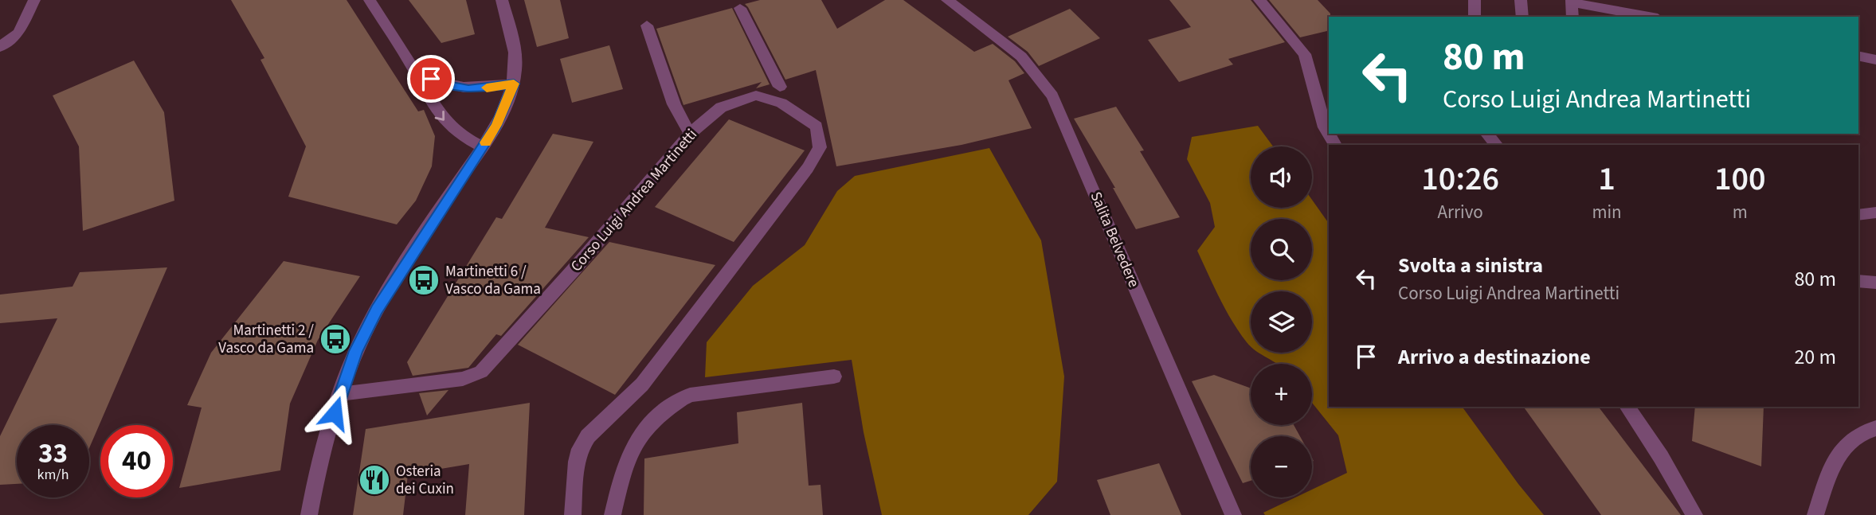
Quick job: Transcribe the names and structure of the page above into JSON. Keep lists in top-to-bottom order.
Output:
{
  "streets": {
    "street": ["Corso Luigi Andrea Martinetti", "Salita Belvedere"]
  },
  "places": {
    "bus stop": ["Martinetti 6 / Vasco da Gama", "Martinetti 2 / Vasco da Gama"],
    "restaurant": ["Osteria dei Cuxin"]
  },
  "page": {
    "turn": ["80 m", "Corso Luigi Andrea Martinetti"],
    "eta": [
      "10:26",
      "Arrivo",
      "1",
      "min",
      "100",
      "m"
    ],
    "map_buttons": ["+", "−"],
    "list": [
      {
        "name": "Svolta a sinistra",
        "note": "Corso Luigi Andrea Martinetti",
        "value": "80 m"
      },
      {
        "name": "Arrivo a destinazione",
        "value": "20 m"
      }
    ],
    "speed": "33 km/h",
    "limit": "40"
  }
}
